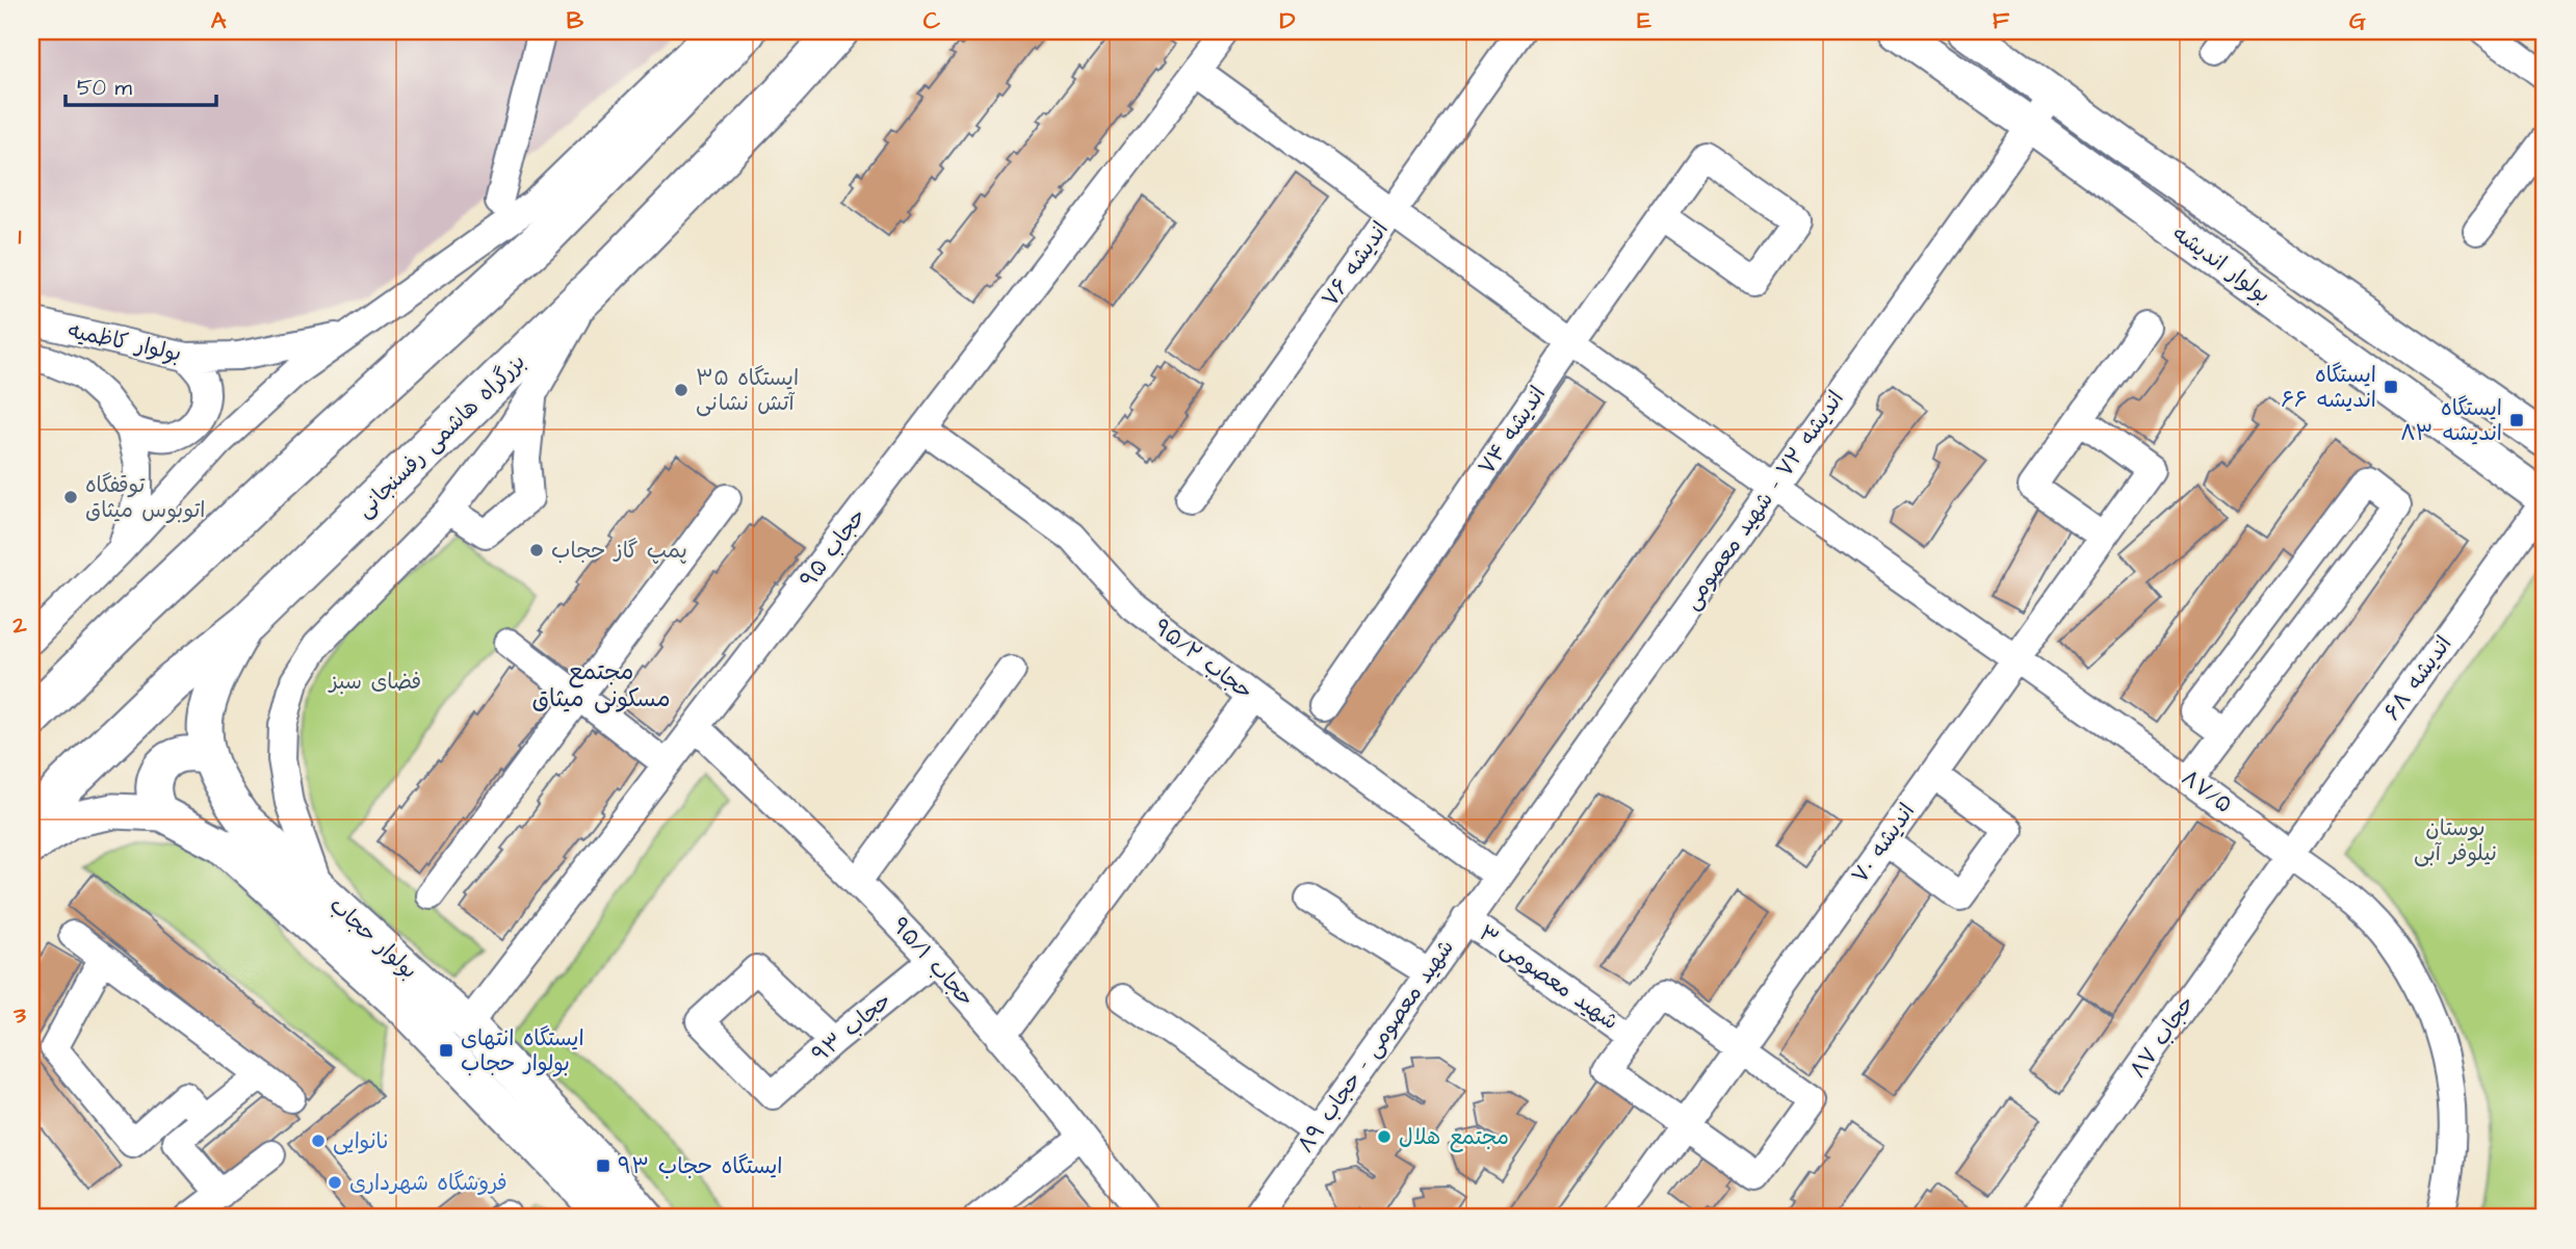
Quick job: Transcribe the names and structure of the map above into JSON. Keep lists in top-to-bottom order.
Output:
{
  "streets": {
    "highway": ["بزرگراه هاشمی رفسنجانی"],
    "main road": ["بولوار اندیشه", "بولوار حجاب"],
    "street": [
      "اندیشه ۷۶",
      "بولوار کاظمیه",
      "اندیشه ۷۴",
      "اندیشه ۷۲ - شهید معصومی",
      "حجاب ۹۵",
      "حجاب ۹۵/۲",
      "اندیشه ۶۸",
      "۸۷/۵",
      "اندیشه ۷۰",
      "حجاب ۹۵/۱",
      "شهید معصومی ۳",
      "حجاب ۹۳",
      "حجاب ۸۷",
      "شهید معصومی - حجاب ۸۹"
    ]
  },
  "crossings": [
    ["اندیشه ۷۶", "۸۷/۵"],
    ["بولوار اندیشه", "اندیشه ۷۲ - شهید معصومی"],
    ["بولوار اندیشه", "اندیشه ۶۸"],
    ["اندیشه ۷۴", "۸۷/۵"],
    ["بزرگراه هاشمی رفسنجانی", "بولوار حجاب"],
    ["اندیشه ۷۲ - شهید معصومی", "حجاب ۹۵/۲"],
    ["اندیشه ۷۲ - شهید معصومی", "۸۷/۵"],
    ["اندیشه ۷۲ - شهید معصومی", "شهید معصومی - حجاب ۸۹"],
    ["حجاب ۹۵", "حجاب ۹۵/۲"],
    ["حجاب ۹۵", "۸۷/۵"],
    ["حجاب ۹۵", "بولوار حجاب"],
    ["حجاب ۹۵", "حجاب ۹۵/۱"],
    ["حجاب ۹۵/۲", "شهید معصومی - حجاب ۸۹"],
    ["اندیشه ۶۸", "۸۷/۵"],
    ["اندیشه ۶۸", "حجاب ۸۷"],
    ["۸۷/۵", "اندیشه ۷۰"],
    ["۸۷/۵", "حجاب ۸۷"],
    ["حجاب ۹۵/۱", "حجاب ۹۳"],
    ["شهید معصومی ۳", "شهید معصومی - حجاب ۸۹"]
  ],
  "districts": ["مجتمع مسکونی میثاق"],
  "parks": ["فضای سبز", "بوستان نیلوفر آبی"],
  "places": {
    "transit": [
      "ایستگاه اندیشه ۶۶",
      "ایستگاه اندیشه ۸۳",
      "ایستگاه انتهای بولوار حجاب",
      "ایستگاه حجاب ۹۳"
    ],
    "other": [
      "ایستگاه ۳۵ آتش نشانی",
      "توقفگاه اتوبوس میثاق",
      "پمپ گاز حجاب",
      "مجتمع هلال",
      "نانوایی",
      "فروشگاه شهرداری"
    ]
  },
  "scale_bar": "50 m",
  "grid": {
    "columns": [
      "A",
      "B",
      "C",
      "D",
      "E",
      "F",
      "G"
    ],
    "rows": ["1", "2", "3"]
  }
}
